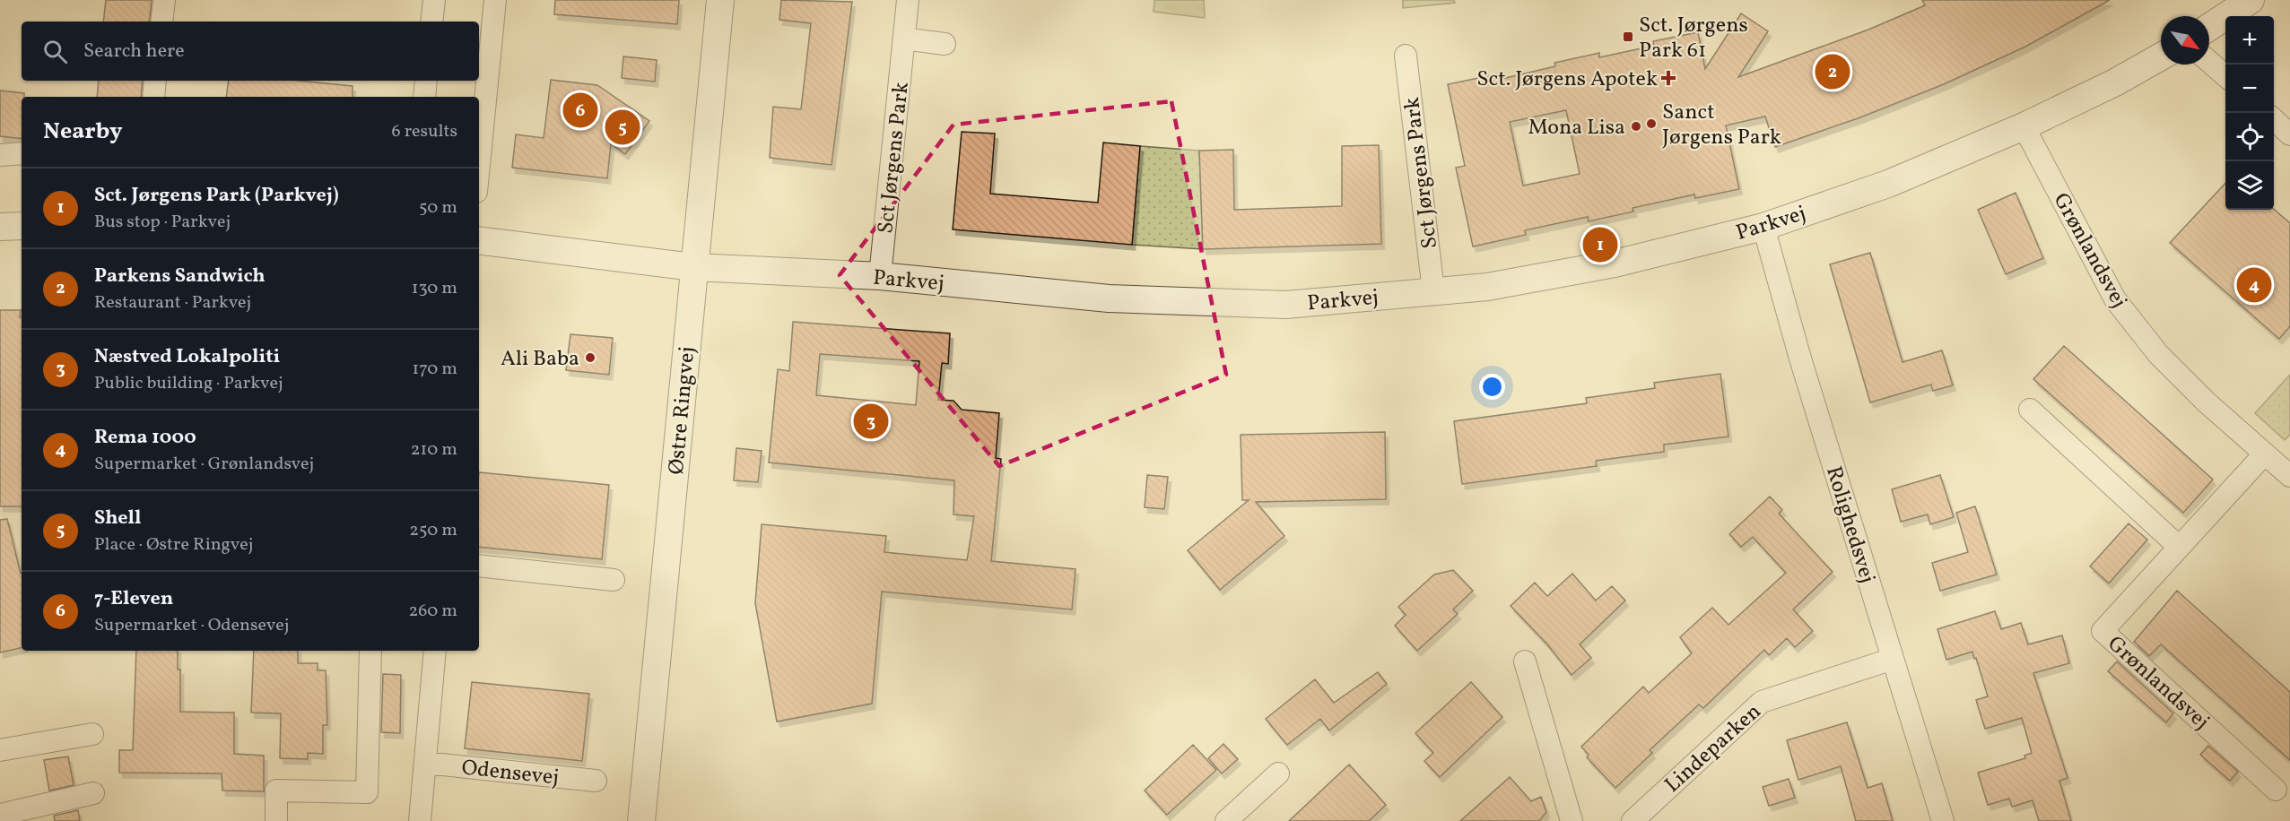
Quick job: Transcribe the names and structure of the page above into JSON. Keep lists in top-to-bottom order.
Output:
{
  "streets": {
    "street": [
      "Sct Jørgens Park",
      "Parkvej",
      "Grønlandsvej",
      "Østre Ringvej",
      "Rolighedsvej",
      "Lindeparken",
      "Odensevej"
    ]
  },
  "crossings": [
    ["Sct Jørgens Park", "Parkvej"],
    ["Parkvej", "Grønlandsvej"],
    ["Parkvej", "Østre Ringvej"],
    ["Parkvej", "Rolighedsvej"],
    ["Rolighedsvej", "Lindeparken"]
  ],
  "places": {
    "transit": ["Sct. Jørgens Park 61"],
    "health": ["Sct. Jørgens Apotek"],
    "other": ["Sanct Jørgens Park", "Mona Lisa", "Ali Baba"]
  },
  "north": "bottom right",
  "page": {
    "map_buttons": ["+", "−"],
    "search": "Search here",
    "pins": [
      "2",
      "6",
      "5",
      "1",
      "4",
      "3"
    ],
    "heading": ["Nearby", "6 results"],
    "list": [
      {
        "mark": "1",
        "name": "Sct. Jørgens Park (Parkvej)",
        "note": "Bus stop · Parkvej",
        "value": "50 m"
      },
      {
        "mark": "2",
        "name": "Parkens Sandwich",
        "note": "Restaurant · Parkvej",
        "value": "130 m"
      },
      {
        "mark": "3",
        "name": "Næstved Lokalpoliti",
        "note": "Public building · Parkvej",
        "value": "170 m"
      },
      {
        "mark": "4",
        "name": "Rema 1000",
        "note": "Supermarket · Grønlandsvej",
        "value": "210 m"
      },
      {
        "mark": "5",
        "name": "Shell",
        "note": "Place · Østre Ringvej",
        "value": "250 m"
      },
      {
        "mark": "6",
        "name": "7-Eleven",
        "note": "Supermarket · Odensevej",
        "value": "260 m"
      }
    ]
  }
}
